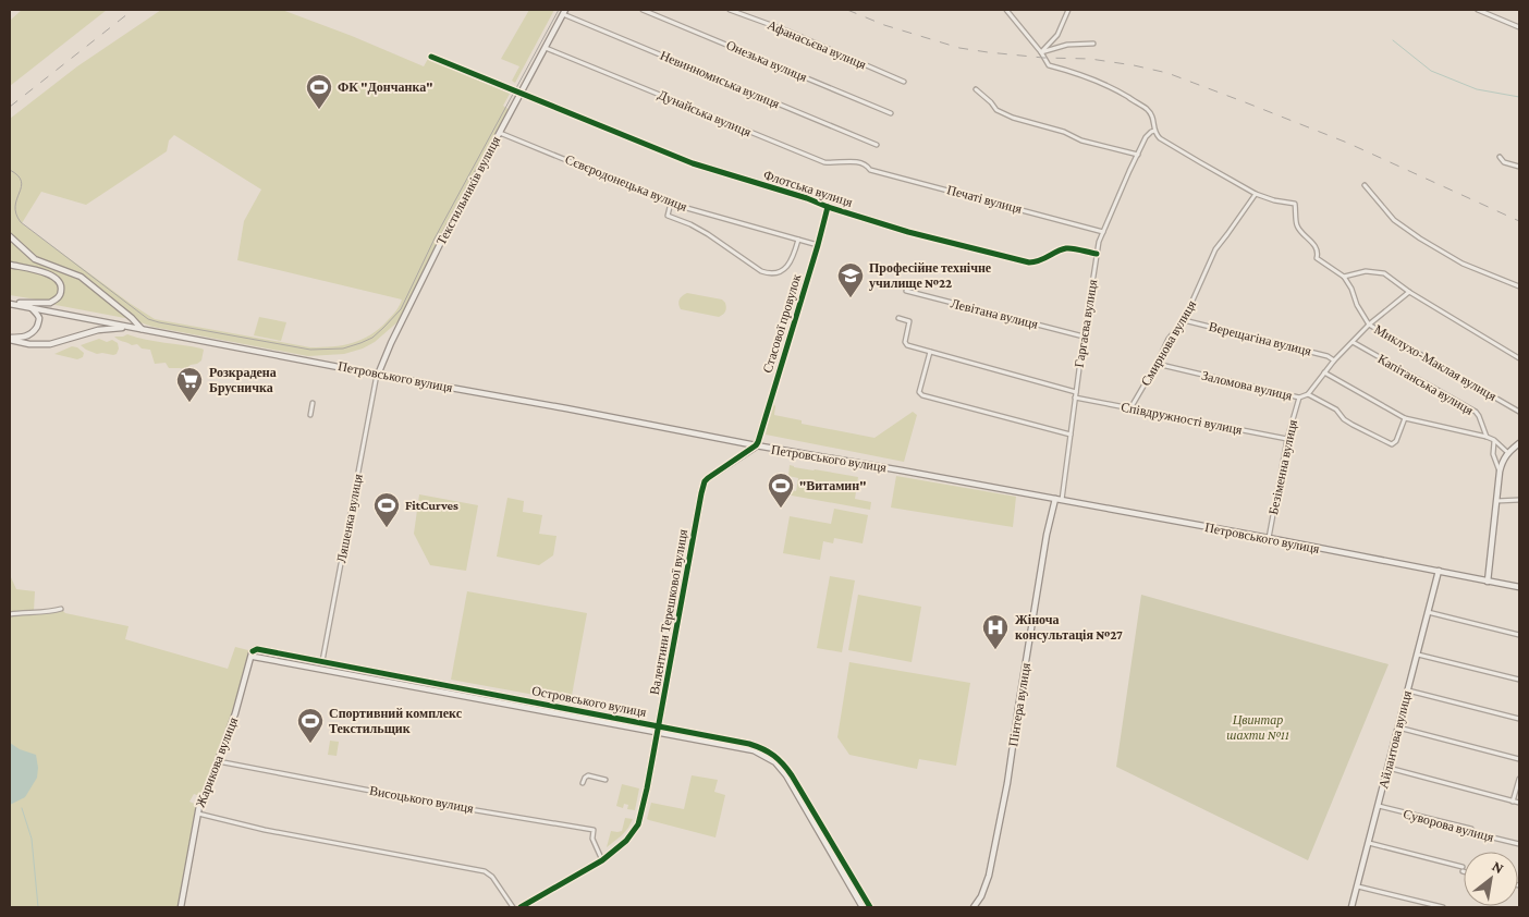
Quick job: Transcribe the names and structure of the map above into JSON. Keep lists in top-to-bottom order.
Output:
{
  "streets": {
    "street": [
      "Афанасьєва вулиця",
      "Онезька вулиця",
      "Невинномиська вулиця",
      "Дунайська вулиця",
      "Сєвєродонецька вулиця",
      "Флотська вулиця",
      "Текстильників вулиця",
      "Печаті вулиця",
      "Левітана вулиця",
      "Стасової провулок",
      "Гаргаєва вулиця",
      "Верещагіна вулиця",
      "Смирнова вулиця",
      "Миклухо-Маклая вулиця",
      "Петровського вулиця",
      "Капітанська вулиця",
      "Заломова вулиця",
      "Співдружності вулиця",
      "Безіменна вулиця",
      "Ляшенка вулиця",
      "Валентини Терешкової вулиця",
      "Островського вулиця",
      "Пінтера вулиця",
      "Айлантова вулиця",
      "Жарикова вулиця",
      "Висоцького вулиця",
      "Суворова вулиця"
    ]
  },
  "crossings": [
    ["Невинномиська вулиця", "Текстильників вулиця"],
    ["Дунайська вулиця", "Текстильників вулиця"],
    ["Дунайська вулиця", "Печаті вулиця"],
    ["Сєвєродонецька вулиця", "Текстильників вулиця"],
    ["Сєвєродонецька вулиця", "Стасової провулок"],
    ["Флотська вулиця", "Текстильників вулиця"],
    ["Флотська вулиця", "Стасової провулок"],
    ["Флотська вулиця", "Гаргаєва вулиця"],
    ["Текстильників вулиця", "Петровського вулиця"],
    ["Текстильників вулиця", "Ляшенка вулиця"],
    ["Печаті вулиця", "Гаргаєва вулиця"],
    ["Левітана вулиця", "Гаргаєва вулиця"],
    ["Стасової провулок", "Петровського вулиця"],
    ["Стасової провулок", "Валентини Терешкової вулиця"],
    ["Гаргаєва вулиця", "Петровського вулиця"],
    ["Гаргаєва вулиця", "Співдружності вулиця"],
    ["Гаргаєва вулиця", "Пінтера вулиця"],
    ["Верещагіна вулиця", "Смирнова вулиця"],
    ["Верещагіна вулиця", "Капітанська вулиця"],
    ["Верещагіна вулиця", "Заломова вулиця"],
    ["Смирнова вулиця", "Заломова вулиця"],
    ["Смирнова вулиця", "Співдружності вулиця"],
    ["Петровського вулиця", "Безіменна вулиця"],
    ["Петровського вулиця", "Ляшенка вулиця"],
    ["Петровського вулиця", "Валентини Терешкової вулиця"],
    ["Петровського вулиця", "Пінтера вулиця"],
    ["Петровського вулиця", "Айлантова вулиця"],
    ["Заломова вулиця", "Безіменна вулиця"],
    ["Співдружності вулиця", "Безіменна вулиця"],
    ["Ляшенка вулиця", "Островського вулиця"],
    ["Валентини Терешкової вулиця", "Островського вулиця"],
    ["Валентини Терешкової вулиця", "Висоцького вулиця"],
    ["Островського вулиця", "Жарикова вулиця"],
    ["Айлантова вулиця", "Суворова вулиця"],
    ["Жарикова вулиця", "Висоцького вулиця"]
  ],
  "parks": ["Цвинтар шахти №11"],
  "places": {
    "sports": [
      "ФК \"Дончанка\"",
      "\"Витамин\"",
      "FitCurves",
      "Спортивний комплекс Текстильщик"
    ],
    "school or university": ["Професійне технічне училище №22"],
    "supermarket": ["Розкрадена Брусничка"],
    "hospital": ["Жіноча консультація №27"]
  },
  "north": "top right"
}
